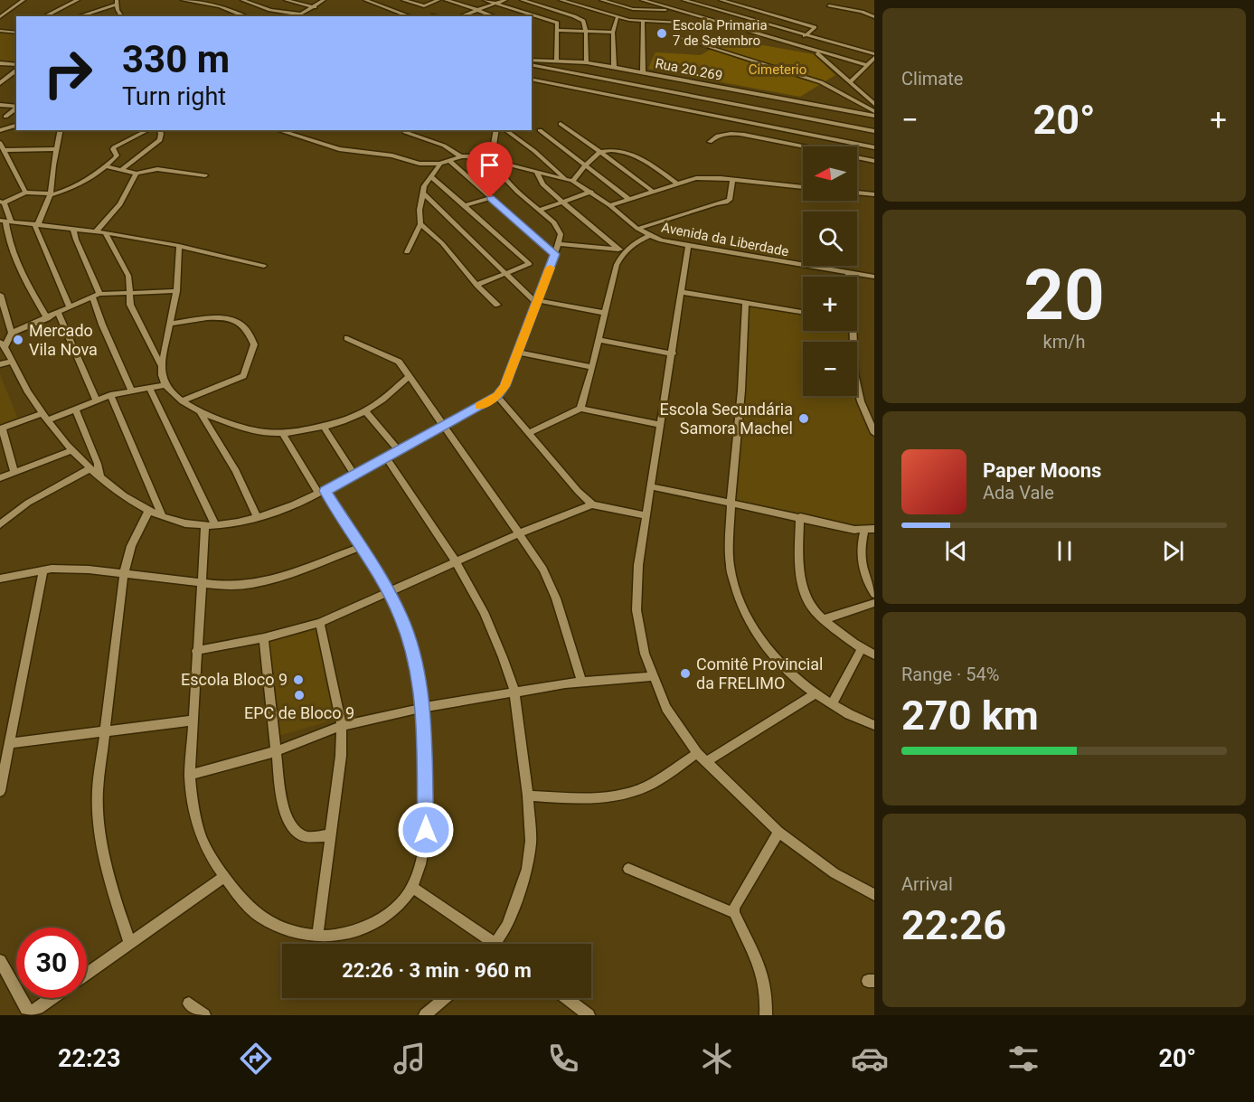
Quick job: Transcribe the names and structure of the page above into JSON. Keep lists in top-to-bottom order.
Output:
{
  "streets": {
    "street": ["Rua 20.269", "Avenida da Liberdade"]
  },
  "parks": ["Cimeterio"],
  "places": [
    "Escola Primaria 7 de Setembro",
    "Mercado Vila Nova",
    "Escola Secundária Samora Machel",
    "Comitê Provincial da FRELIMO",
    "Escola Bloco 9",
    "EPC de Bloco 9"
  ],
  "north": "left",
  "page": {
    "tile": [
      "Climate",
      ["20", "km/h"],
      ["Range · 54%", "270 km"],
      ["Arrival", "22:26"]
    ],
    "turn": ["330 m", "Turn right"],
    "heat": ["−", "20°", "+"],
    "map_buttons": ["+", "−"],
    "song": ["Paper Moons", "Ada Vale"],
    "limit": "30",
    "trip": "22:26 · 3 min · 960 m",
    "tabs": ["22:23", "20°"]
  }
}
